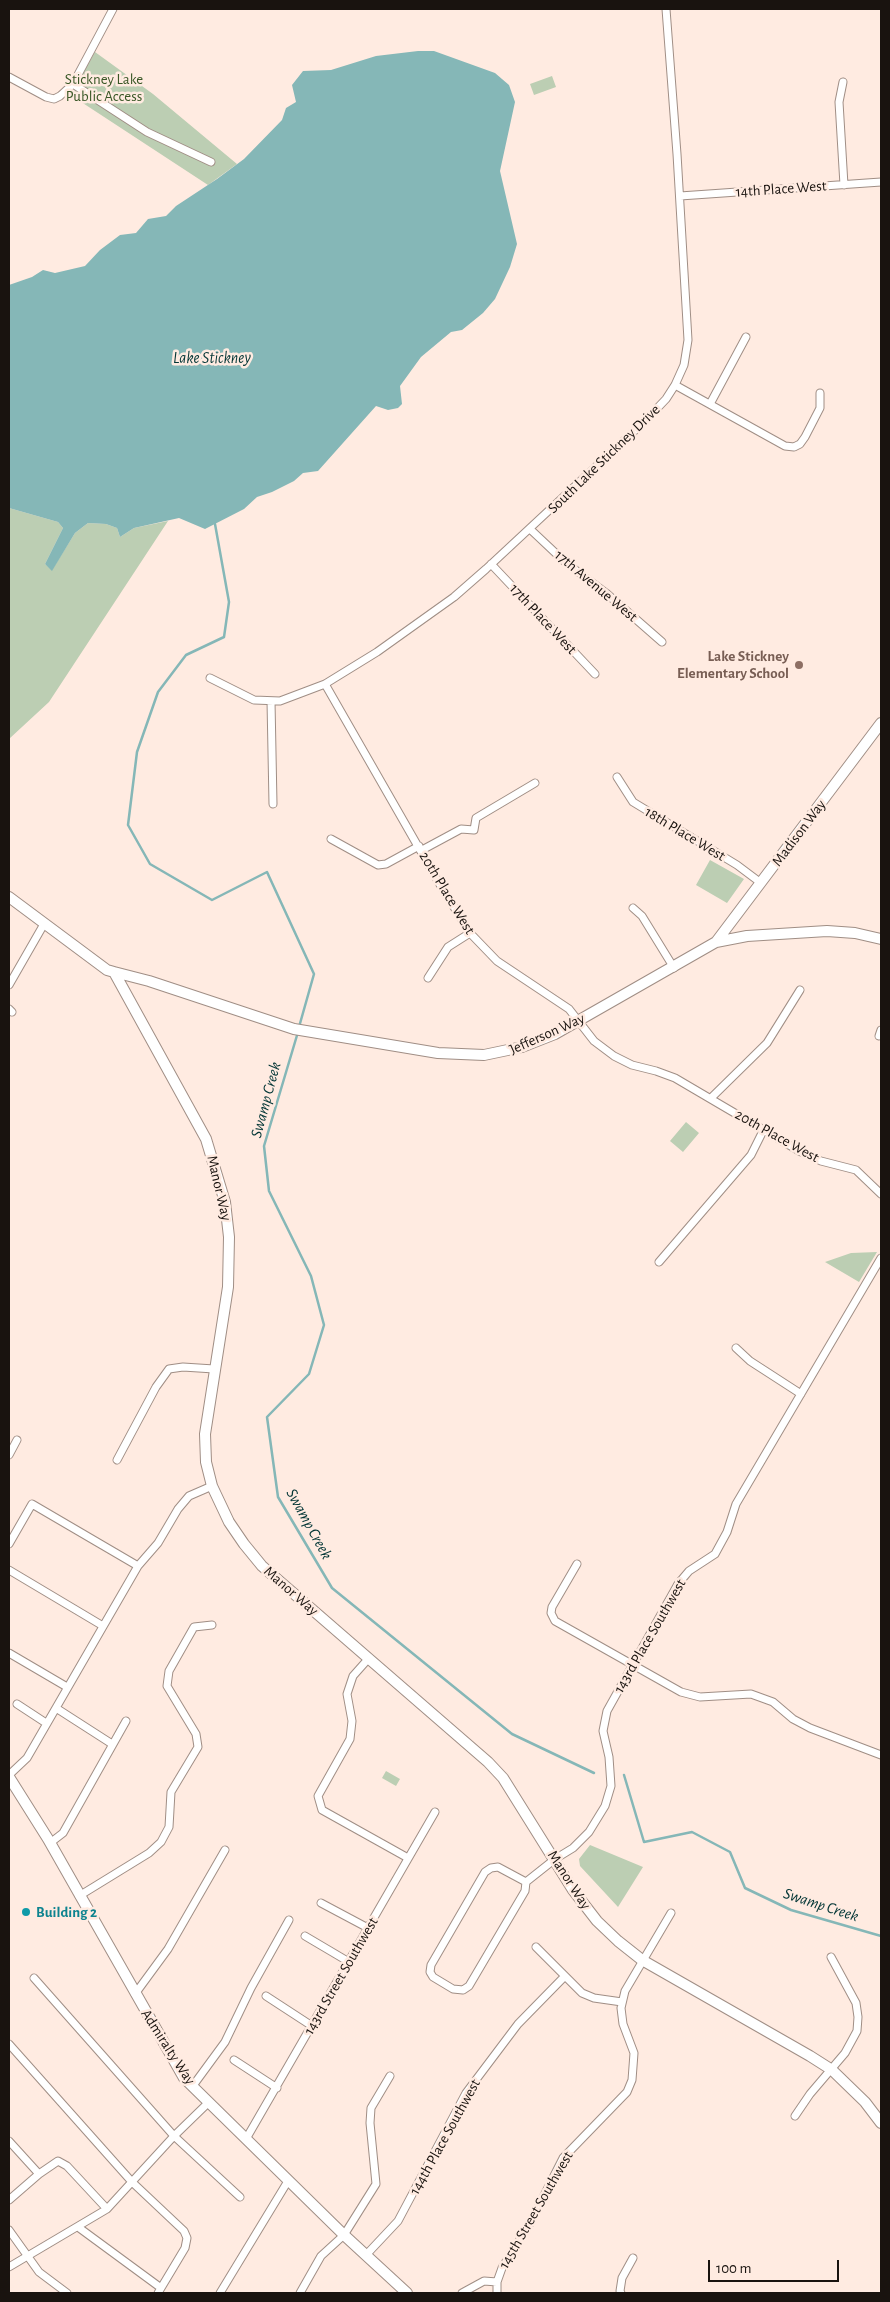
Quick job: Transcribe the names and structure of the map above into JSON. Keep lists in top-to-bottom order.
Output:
{
  "streets": {
    "street": [
      "14th Place West",
      "South Lake Stickney Drive",
      "17th Avenue West",
      "17th Place West",
      "Madison Way",
      "18th Place West",
      "20th Place West",
      "Jefferson Way",
      "Manor Way",
      "143rd Place Southwest",
      "143rd Street Southwest",
      "Admiralty Way",
      "144th Place Southwest",
      "145th Street Southwest"
    ]
  },
  "crossings": [
    ["14th Place West", "South Lake Stickney Drive"],
    ["South Lake Stickney Drive", "17th Avenue West"],
    ["South Lake Stickney Drive", "17th Place West"],
    ["South Lake Stickney Drive", "20th Place West"],
    ["Madison Way", "18th Place West"],
    ["Madison Way", "Jefferson Way"],
    ["20th Place West", "Jefferson Way"],
    ["Jefferson Way", "Manor Way"],
    ["Manor Way", "143rd Place Southwest"],
    ["Manor Way", "145th Street Southwest"],
    ["143rd Street Southwest", "Admiralty Way"],
    ["Admiralty Way", "144th Place Southwest"]
  ],
  "water": ["Lake Stickney", "Swamp Creek"],
  "parks": ["Stickney Lake Public Access"],
  "places": ["Lake Stickney Elementary School", "Building 2"],
  "scale_bar": "100 m"
}
